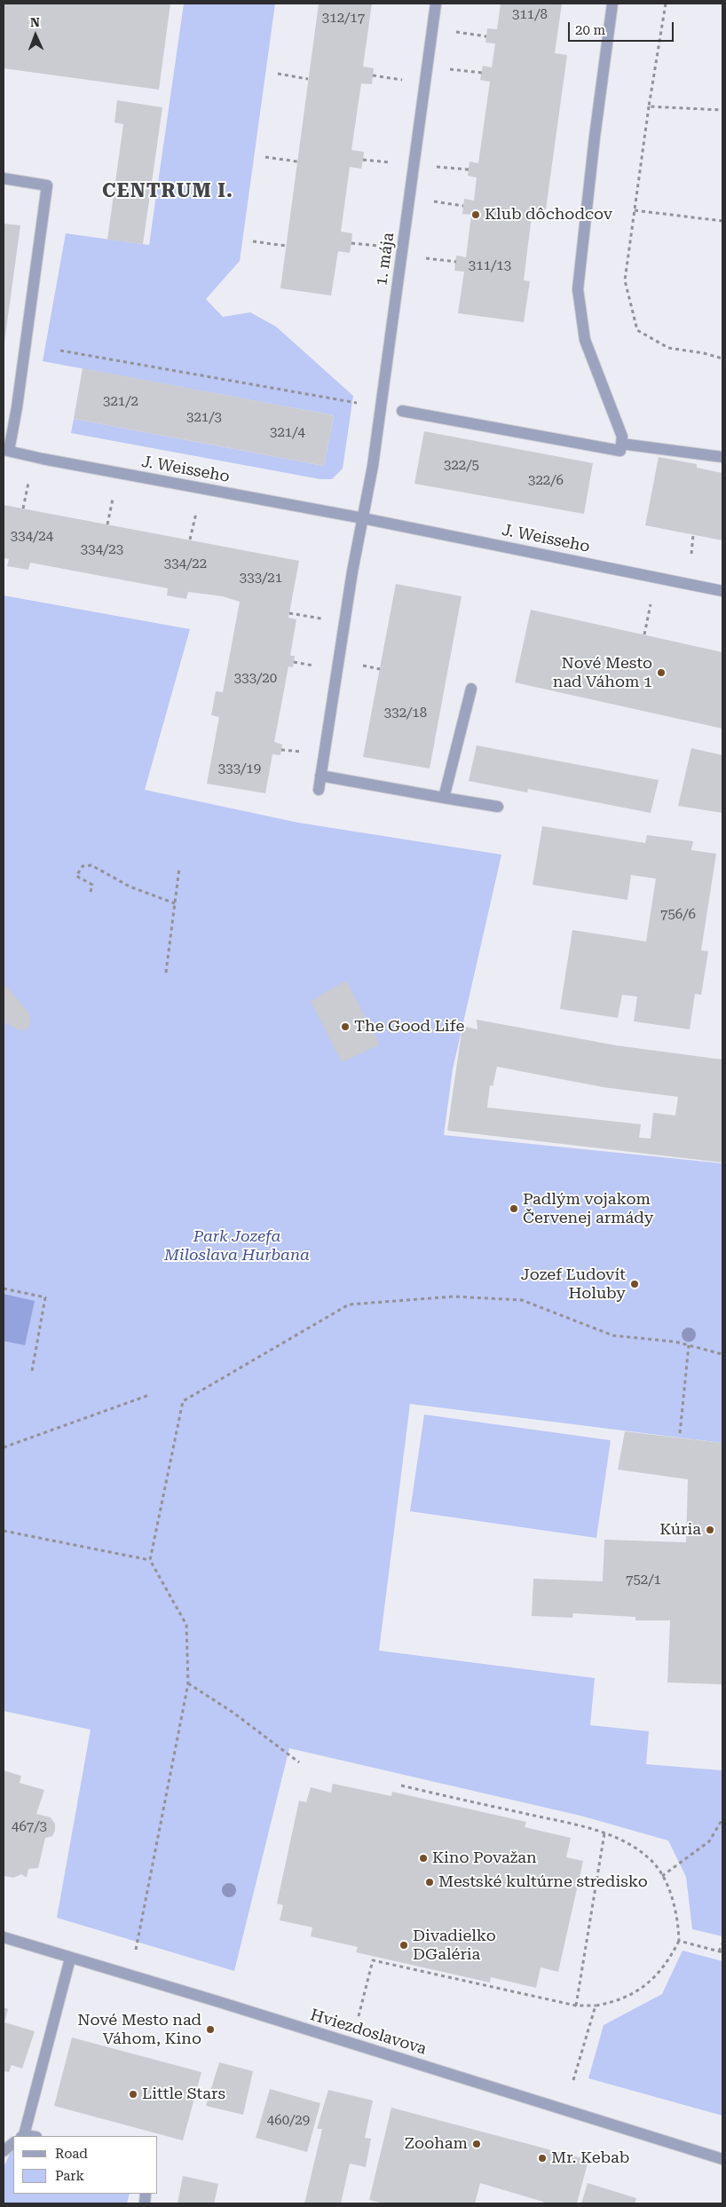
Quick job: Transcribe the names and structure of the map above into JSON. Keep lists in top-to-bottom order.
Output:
{
  "streets": {
    "street": ["1. mája", "J. Weisseho", "Hviezdoslavova"]
  },
  "crossings": [
    ["1. mája", "J. Weisseho"]
  ],
  "districts": ["CENTRUM I."],
  "parks": ["Park Jozefa Miloslava Hurbana"],
  "places": [
    "Klub dôchodcov",
    "Nové Mesto nad Váhom 1",
    "The Good Life",
    "Padlým vojakom Červenej armády",
    "Jozef Ľudovít Holuby",
    "Kúria",
    "Kino Považan",
    "Mestské kultúrne stredisko",
    "Divadielko DGaléria",
    "Nové Mesto nad Váhom, Kino",
    "Little Stars",
    "Zooham",
    "Mr. Kebab"
  ],
  "house_numbers": [
    "311/8",
    "312/17",
    "311/13",
    "321/2",
    "321/3",
    "321/4",
    "322/5",
    "322/6",
    "334/24",
    "334/23",
    "334/22",
    "333/21",
    "333/20",
    "332/18",
    "333/19",
    "756/6",
    "752/1",
    "467/3",
    "460/29"
  ],
  "legend": ["Road", "Park"],
  "scale_bar": "20 m",
  "north": "top"
}
